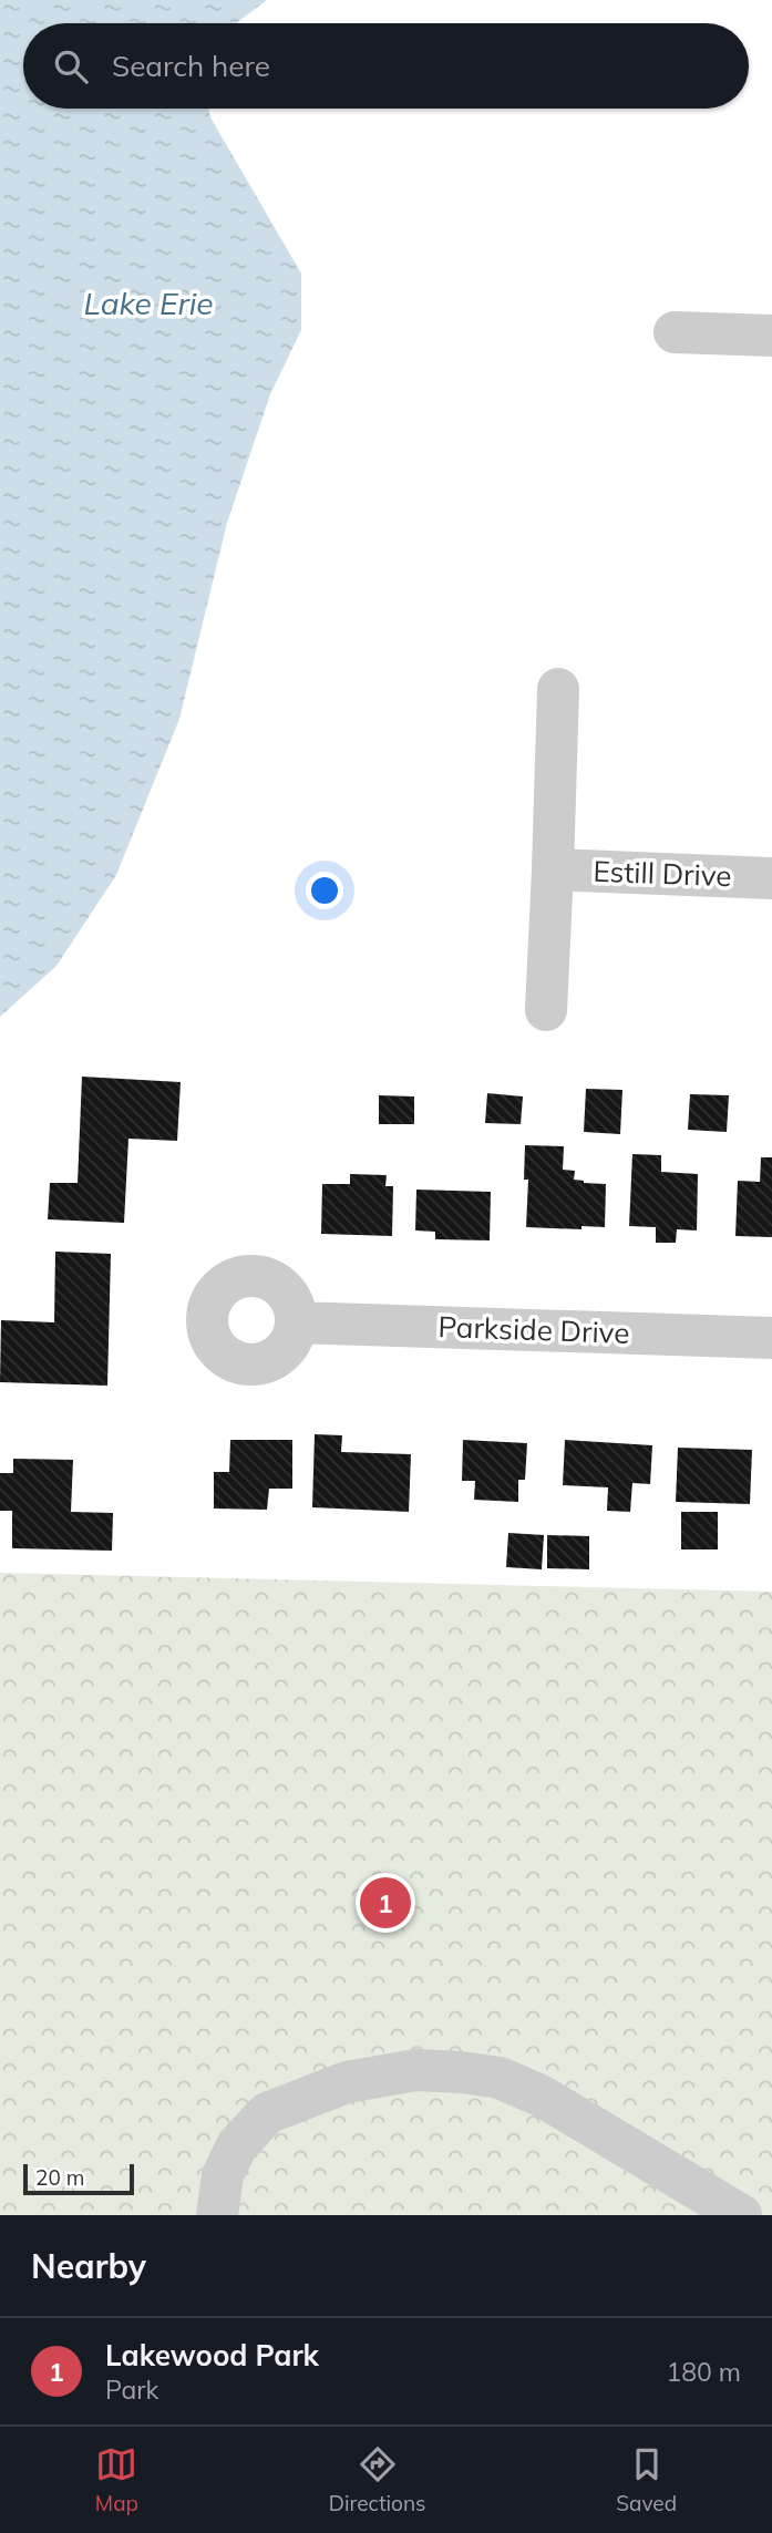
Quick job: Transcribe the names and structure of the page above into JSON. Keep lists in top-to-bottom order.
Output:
{
  "streets": {
    "street": ["Estill Drive", "Parkside Drive"]
  },
  "water": ["Lake Erie"],
  "scale_bar": "20 m",
  "page": {
    "search": "Search here",
    "pins": "1",
    "scale": "20 m",
    "heading": "Nearby",
    "list": [
      {
        "mark": "1",
        "name": "Lakewood Park",
        "note": "Park",
        "value": "180 m"
      }
    ],
    "nav": ["Map", "Directions", "Saved"]
  }
}
